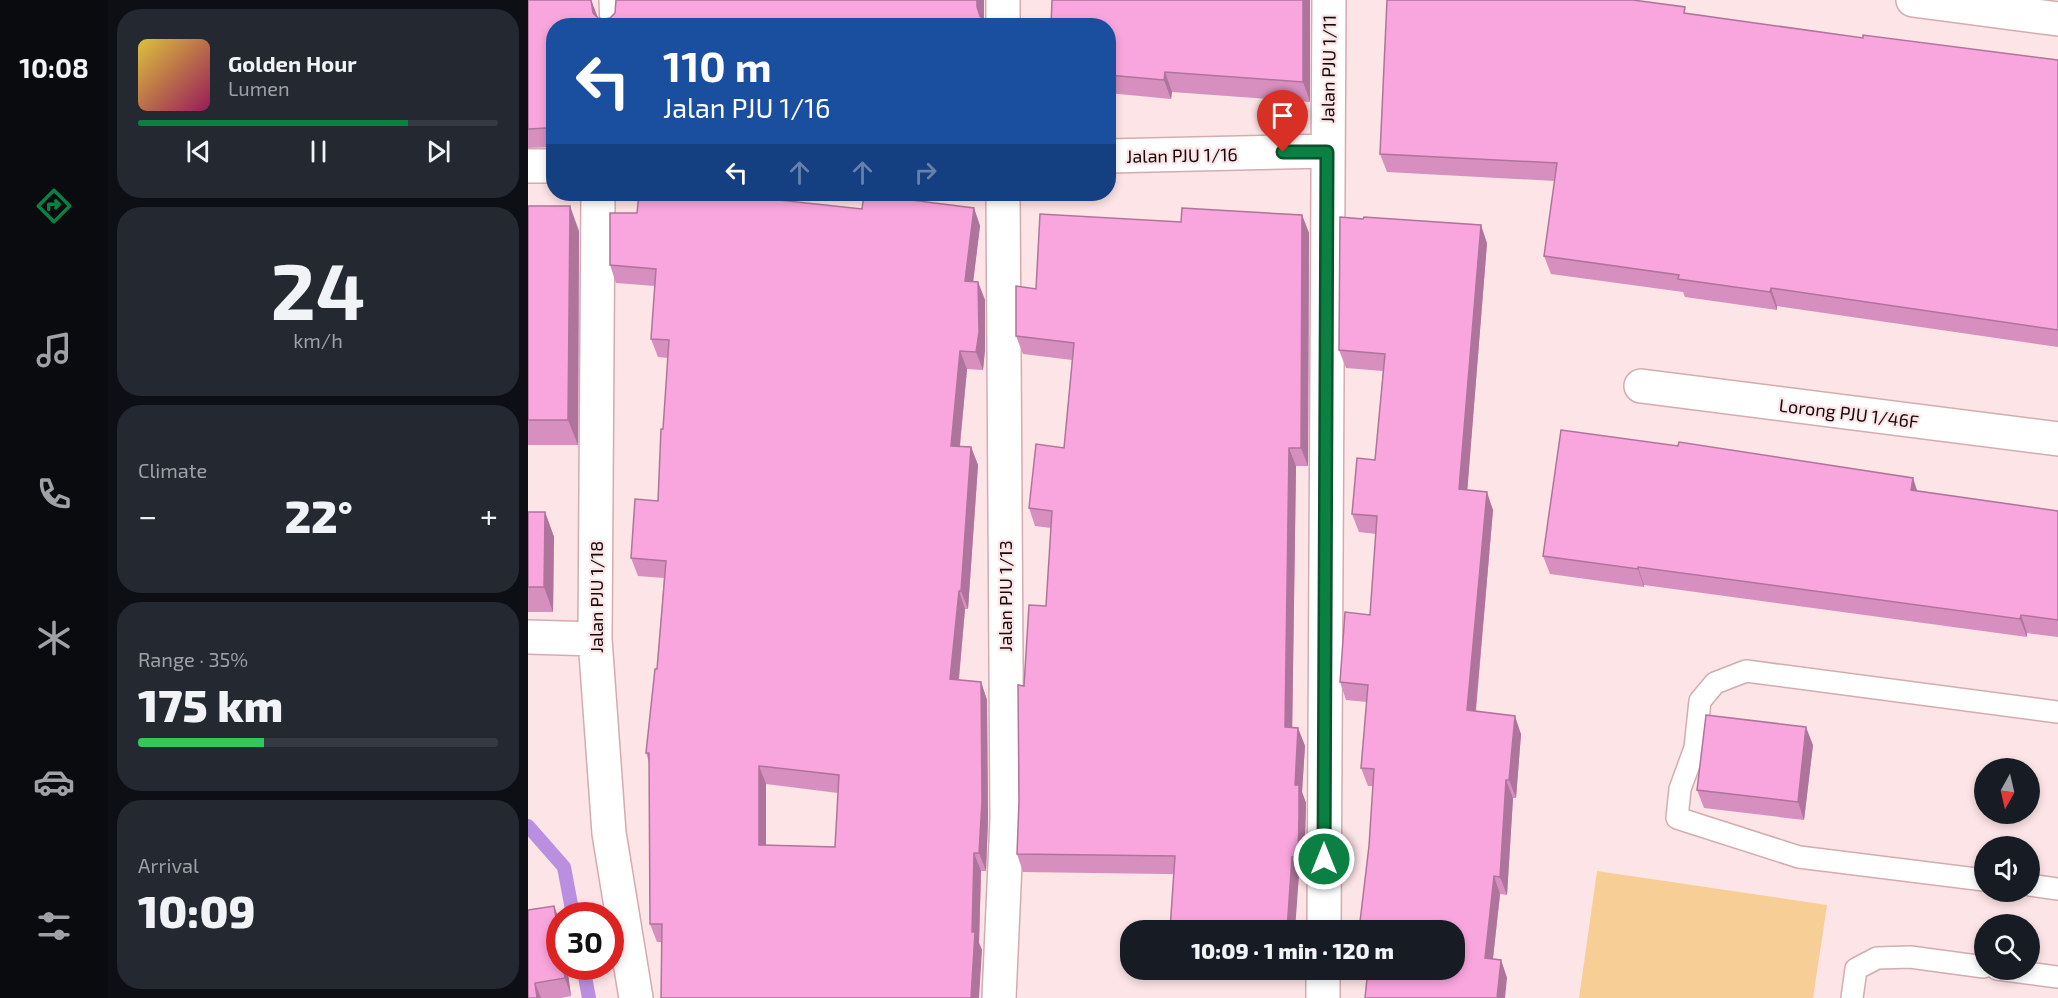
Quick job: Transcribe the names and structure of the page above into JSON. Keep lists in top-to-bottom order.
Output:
{
  "streets": {
    "street": [
      "Jalan PJU 1/11",
      "Jalan PJU 1/16",
      "Lorong PJU 1/46F",
      "Jalan PJU 1/13",
      "Jalan PJU 1/18"
    ]
  },
  "crossings": [
    ["Jalan PJU 1/11", "Jalan PJU 1/16"]
  ],
  "north": "bottom",
  "page": {
    "tabs": "10:08",
    "turn": ["110 m", "Jalan PJU 1/16"],
    "song": ["Golden Hour", "Lumen"],
    "tile": [
      ["24", "km/h"],
      "Climate",
      ["Range · 35%", "175 km"],
      ["Arrival", "10:09"]
    ],
    "heat": ["−", "22°", "+"],
    "limit": "30",
    "trip": "10:09 · 1 min · 120 m"
  }
}
